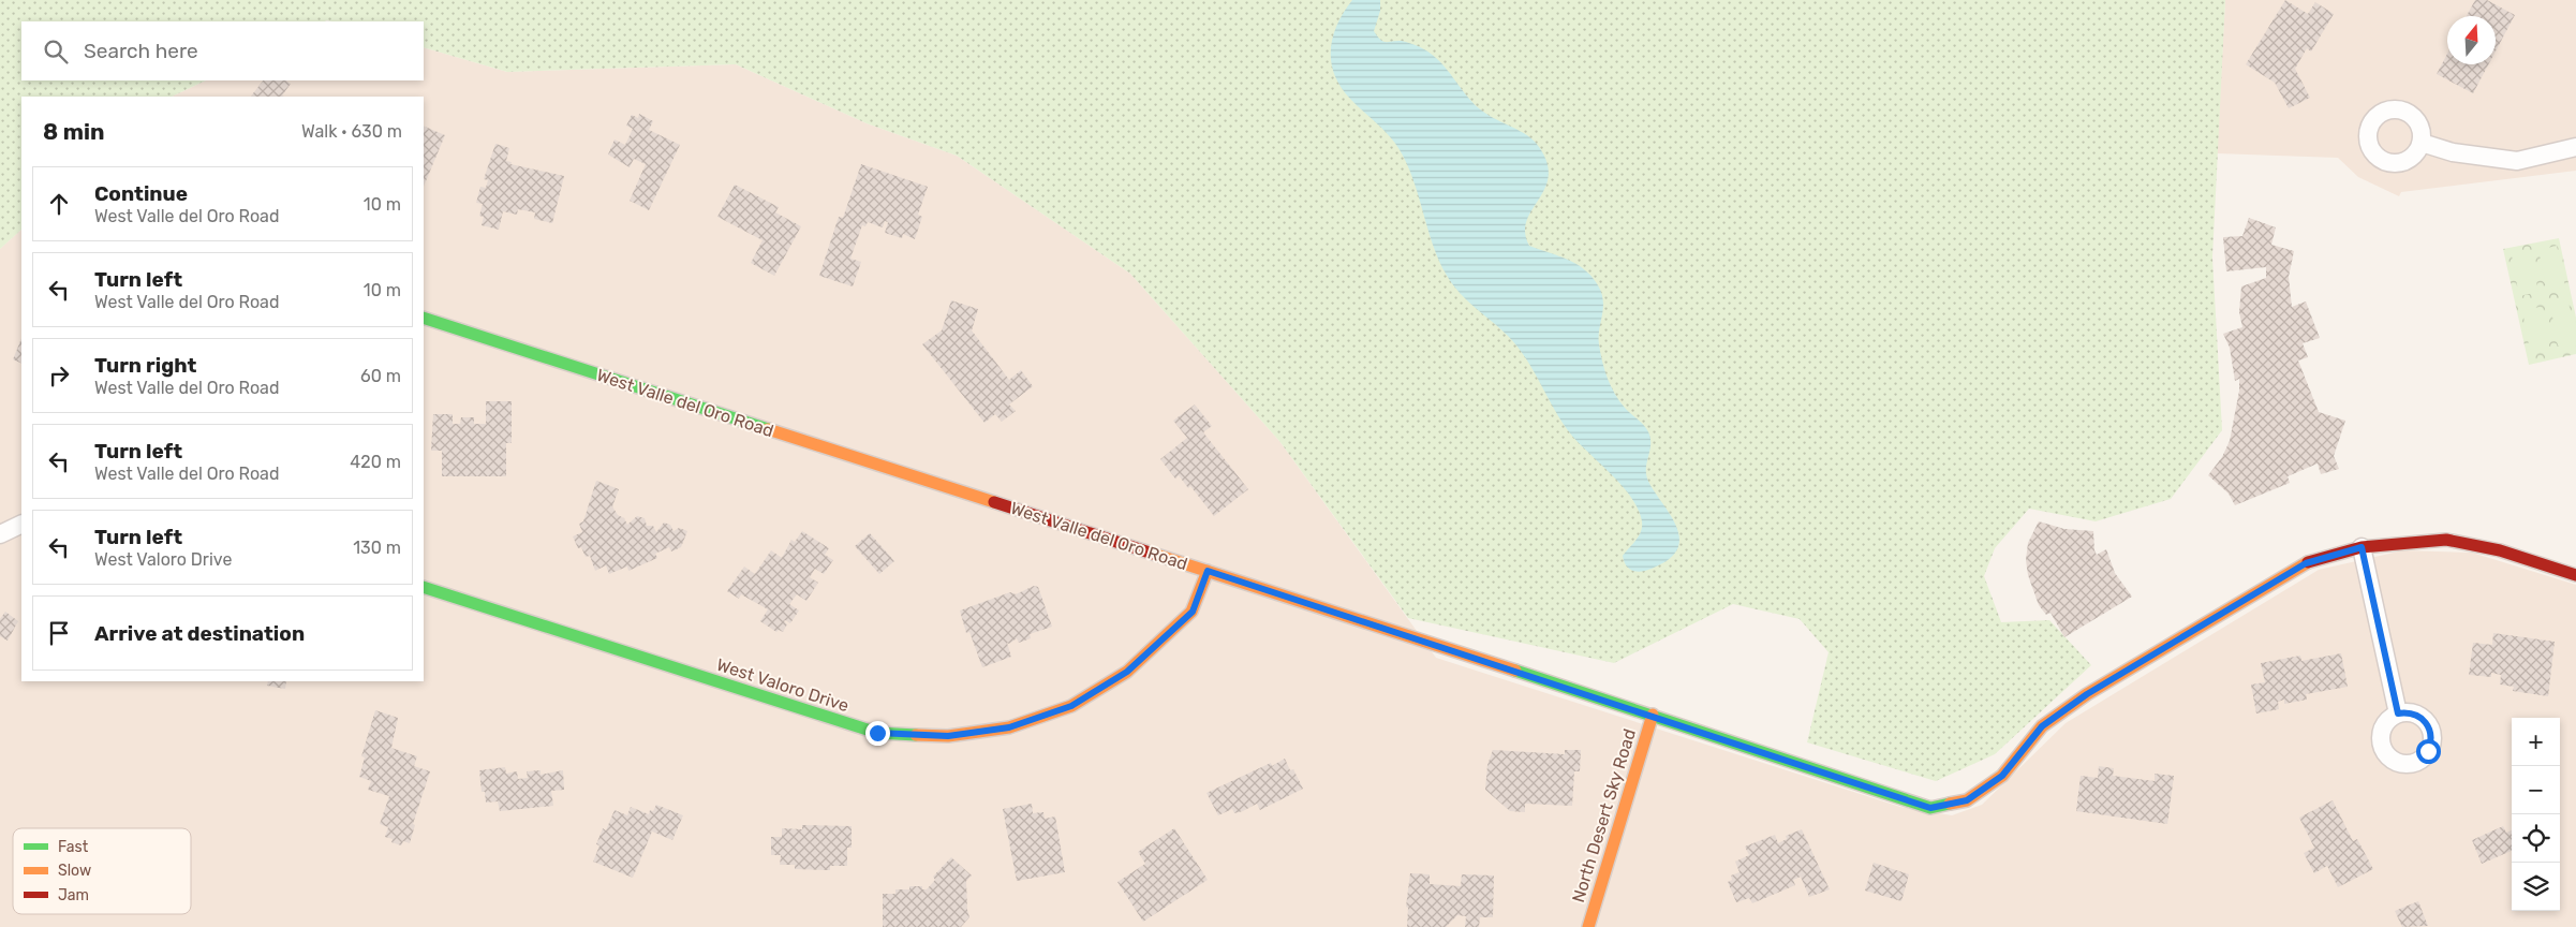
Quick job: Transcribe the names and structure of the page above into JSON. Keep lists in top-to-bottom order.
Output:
{
  "streets": {
    "street": ["West Valle del Oro Road", "West Valoro Drive", "North Desert Sky Road"]
  },
  "crossings": [
    ["West Valle del Oro Road", "West Valoro Drive"],
    ["West Valle del Oro Road", "North Desert Sky Road"]
  ],
  "legend": ["Fast", "Slow", "Jam"],
  "north": "top",
  "page": {
    "search": "Search here",
    "heading": ["8 min", "Walk · 630 m"],
    "list": [
      ["Continue", "West Valle del Oro Road", "10 m"],
      ["Turn left", "West Valle del Oro Road", "10 m"],
      ["Turn right", "West Valle del Oro Road", "60 m"],
      ["Turn left", "West Valle del Oro Road", "420 m"],
      ["Turn left", "West Valoro Drive", "130 m"],
      "Arrive at destination"
    ],
    "map_buttons": ["+", "−"]
  }
}
